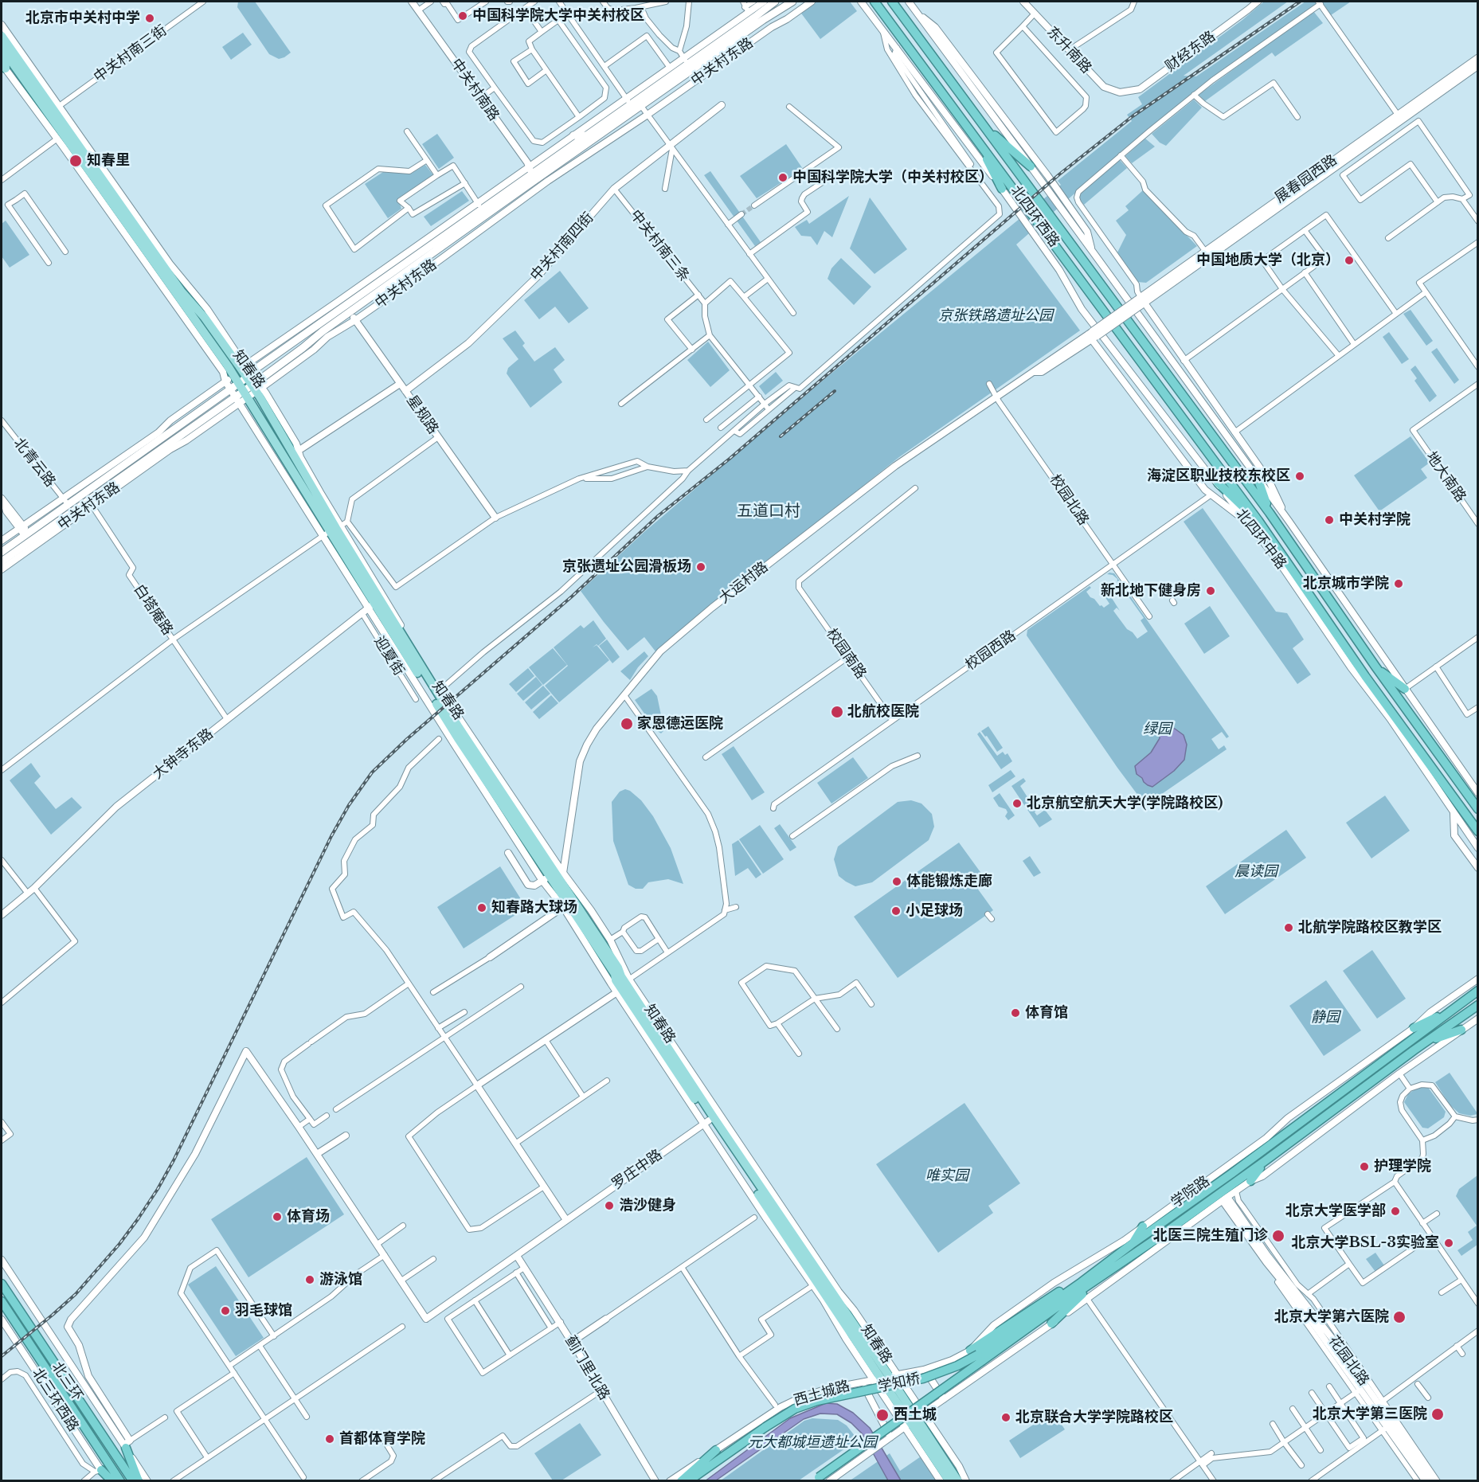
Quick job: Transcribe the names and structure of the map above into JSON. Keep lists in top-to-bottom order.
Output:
{
  "streets": {
    "highway": [
      "北四环西路",
      "北四环中路",
      "学院路",
      "北三环",
      "学知桥"
    ],
    "main road": [
      "中关村东路",
      "展春园西路",
      "知春路",
      "大运村路"
    ],
    "street": [
      "东升南路",
      "财经东路",
      "中关村南三街",
      "中关村南路",
      "中关村南三条",
      "中关村南四街",
      "星规路",
      "北青云路",
      "地大南路",
      "校园北路",
      "白塔庵路",
      "校园西路",
      "校园南路",
      "迎夏街",
      "大钟寺东路",
      "罗庄中路",
      "花园北路",
      "蓟门里北路",
      "西土城路",
      "北三环西路"
    ]
  },
  "crossings": [
    ["东升南路", "财经东路"],
    ["中关村南三街", "知春路"],
    ["中关村东路", "中关村南路"],
    ["中关村东路", "知春路"],
    ["中关村东路", "星规路"],
    ["中关村东路", "北青云路"],
    ["中关村东路", "白塔庵路"],
    ["展春园西路", "大运村路"],
    ["北四环西路", "北四环中路"],
    ["中关村南三条", "中关村南四街"],
    ["中关村南四街", "星规路"],
    ["知春路", "大运村路"],
    ["知春路", "大钟寺东路"],
    ["知春路", "罗庄中路"],
    ["知春路", "学院路"],
    ["知春路", "西土城路"],
    ["校园北路", "大运村路"],
    ["校园北路", "校园西路"],
    ["白塔庵路", "大钟寺东路"],
    ["校园西路", "校园南路"],
    ["迎夏街", "大钟寺东路"],
    ["罗庄中路", "蓟门里北路"],
    ["学院路", "花园北路"],
    ["学院路", "学知桥"],
    ["学院路", "西土城路"]
  ],
  "districts": ["五道口村"],
  "parks": [
    "京张铁路遗址公园",
    "绿园",
    "晨读园",
    "静园",
    "唯实园",
    "元大都城垣遗址公园"
  ],
  "places": [
    "中国科学院大学中关村校区",
    "北京市中关村中学",
    "知春里",
    "中国科学院大学（中关村校区）",
    "中国地质大学（北京）",
    "海淀区职业技校东校区",
    "中关村学院",
    "京张遗址公园滑板场",
    "北京城市学院",
    "新北地下健身房",
    "北航校医院",
    "家恩德运医院",
    "北京航空航天大学(学院路校区)",
    "体能锻炼走廊",
    "知春路大球场",
    "小足球场",
    "北航学院路校区教学区",
    "体育馆",
    "护理学院",
    "浩沙健身",
    "北京大学医学部",
    "体育场",
    "北医三院生殖门诊",
    "北京大学BSL-3实验室",
    "游泳馆",
    "羽毛球馆",
    "北京大学第六医院",
    "北京大学第三医院",
    "西土城",
    "北京联合大学学院路校区",
    "首都体育学院"
  ]
}
